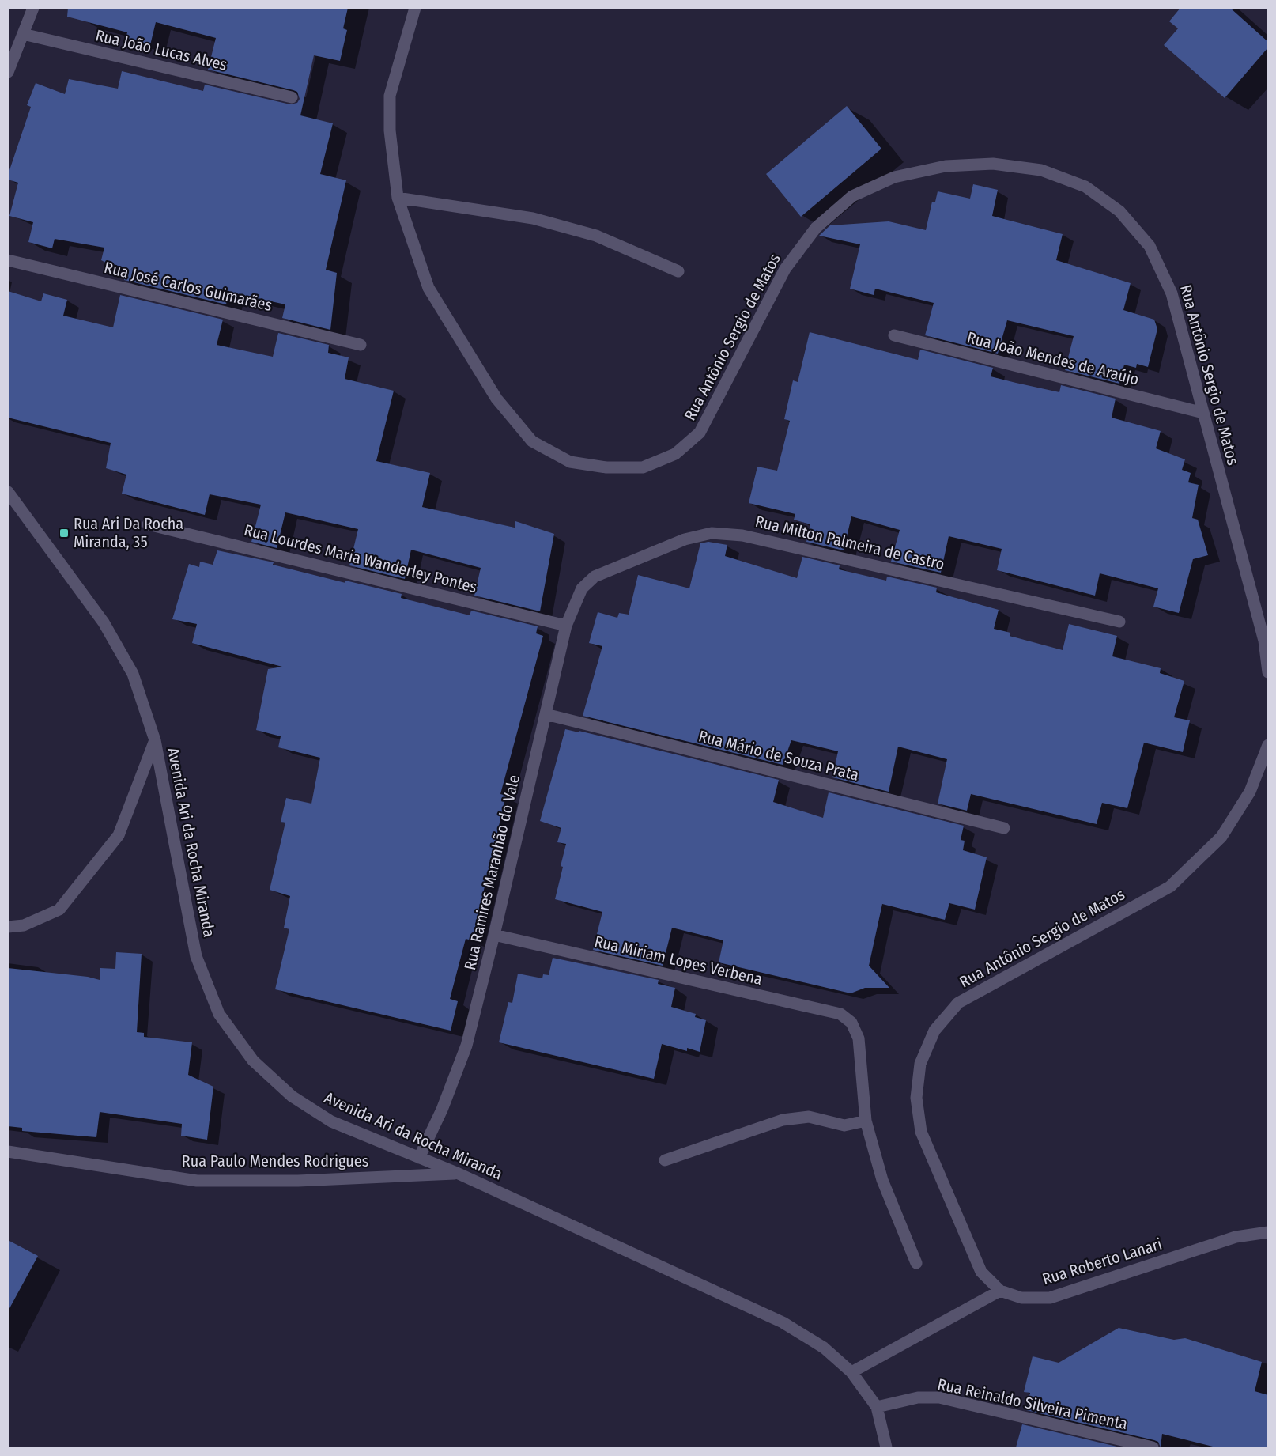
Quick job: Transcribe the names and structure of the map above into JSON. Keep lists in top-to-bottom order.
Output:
{
  "streets": {
    "street": [
      "Rua João Lucas Alves",
      "Rua José Carlos Guimarães",
      "Rua Antônio Sergio de Matos",
      "Rua João Mendes de Araújo",
      "Rua Milton Palmeira de Castro",
      "Rua Lourdes Maria Wanderley Pontes",
      "Rua Mário de Souza Prata",
      "Avenida Ari da Rocha Miranda",
      "Rua Ramires Maranhão do Vale",
      "Rua Miriam Lopes Verbena",
      "Rua Paulo Mendes Rodrigues",
      "Rua Roberto Lanari",
      "Rua Reinaldo Silveira Pimenta"
    ]
  },
  "crossings": [
    ["Rua Antônio Sergio de Matos", "Rua João Mendes de Araújo"],
    ["Rua Antônio Sergio de Matos", "Rua Roberto Lanari"],
    ["Rua Milton Palmeira de Castro", "Rua Ramires Maranhão do Vale"],
    ["Rua Lourdes Maria Wanderley Pontes", "Rua Ramires Maranhão do Vale"],
    ["Rua Mário de Souza Prata", "Rua Ramires Maranhão do Vale"],
    ["Avenida Ari da Rocha Miranda", "Rua Ramires Maranhão do Vale"],
    ["Avenida Ari da Rocha Miranda", "Rua Paulo Mendes Rodrigues"],
    ["Avenida Ari da Rocha Miranda", "Rua Reinaldo Silveira Pimenta"],
    ["Rua Ramires Maranhão do Vale", "Rua Miriam Lopes Verbena"]
  ],
  "places": {
    "transit": ["Rua Ari Da Rocha Miranda, 35"]
  }
}
